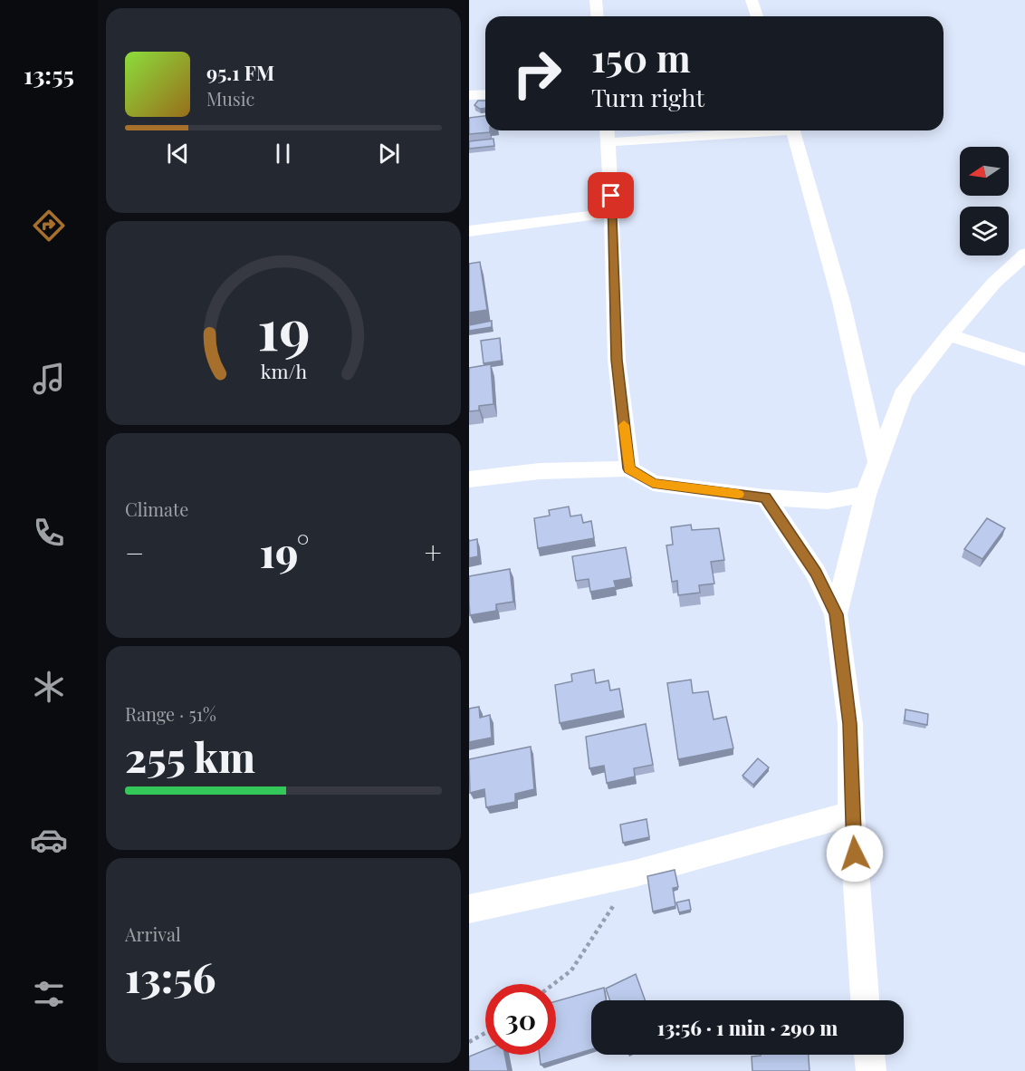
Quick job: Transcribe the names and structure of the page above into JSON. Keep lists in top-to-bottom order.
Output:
{
  "north": "left",
  "page": {
    "tabs": "13:55",
    "turn": ["150 m", "Turn right"],
    "song": ["95.1 FM", "Music"],
    "tile": [
      "Climate",
      ["Range · 51%", "255 km"],
      ["Arrival", "13:56"]
    ],
    "heat": ["−", "19°", "+"],
    "limit": "30",
    "trip": "13:56 · 1 min · 290 m",
    "gauge": ["19", "km/h"]
  }
}
